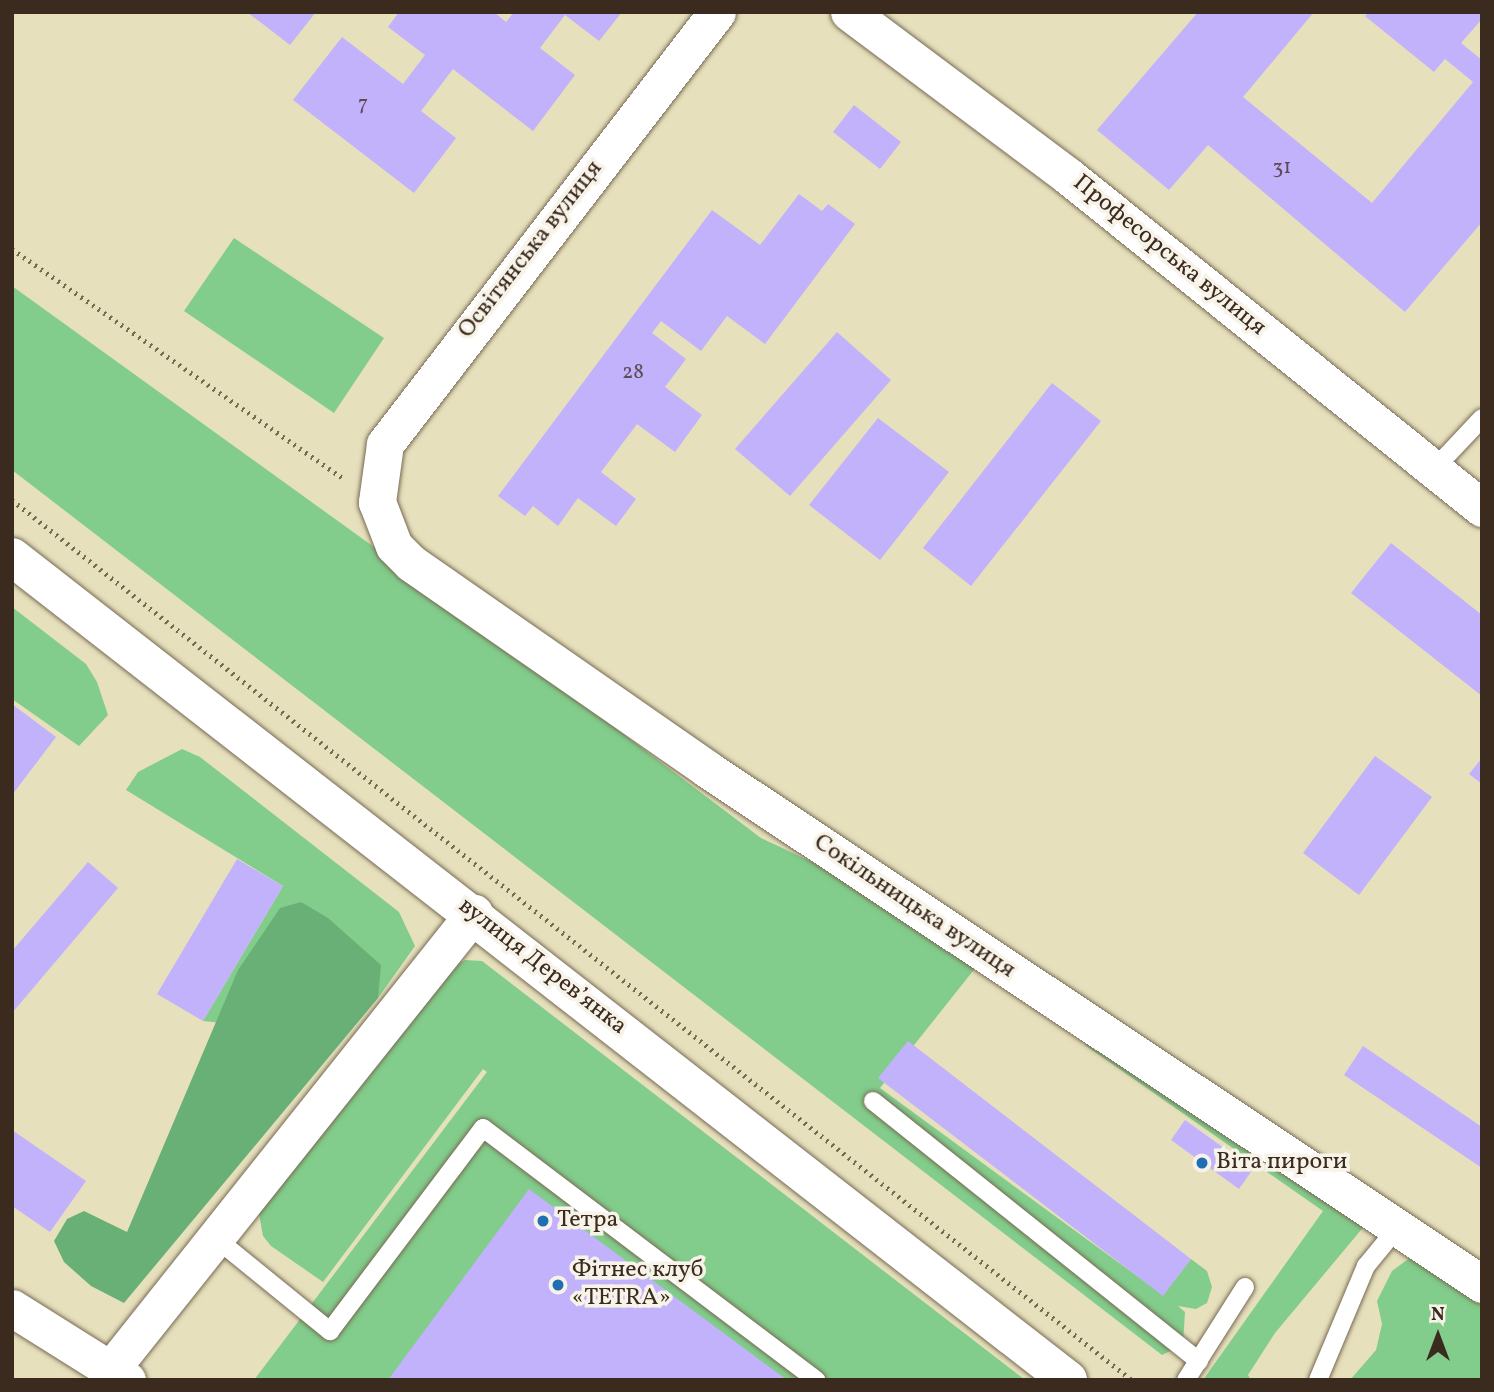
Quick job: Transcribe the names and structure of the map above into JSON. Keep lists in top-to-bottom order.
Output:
{
  "streets": {
    "main road": ["вулиця Дерев’янка"],
    "street": ["Освітянська вулиця", "Професорська вулиця", "Сокільницька вулиця"]
  },
  "crossings": [
    ["Освітянська вулиця", "Сокільницька вулиця"]
  ],
  "places": ["Віта пироги", "Тетра", "Фітнес клуб «TETRA»"],
  "house_numbers": ["7", "31", "28"],
  "north": "top"
}
